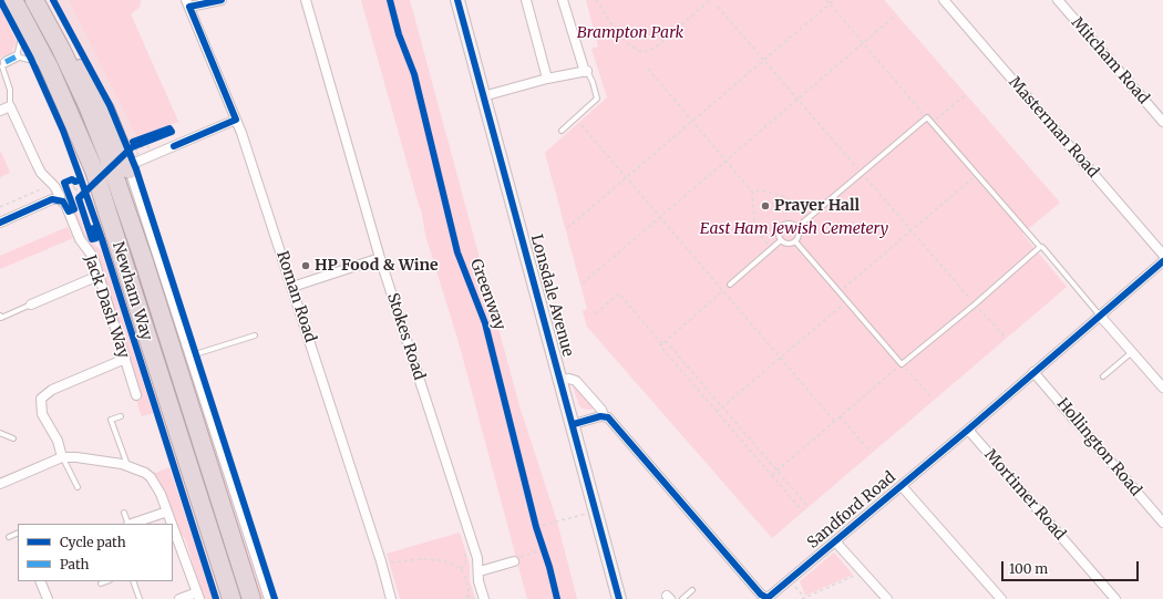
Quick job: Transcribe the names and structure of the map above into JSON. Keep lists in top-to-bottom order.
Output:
{
  "streets": {
    "highway": ["Newham Way"],
    "street": [
      "Mitcham Road",
      "Masterman Road",
      "Lonsdale Avenue",
      "Roman Road",
      "Jack Dash Way",
      "Stokes Road",
      "Hollington Road",
      "Mortimer Road",
      "Sandford Road"
    ],
    "cycle path": ["Greenway"]
  },
  "crossings": [
    ["Lonsdale Avenue", "Sandford Road"],
    ["Hollington Road", "Sandford Road"],
    ["Mortimer Road", "Sandford Road"]
  ],
  "parks": ["Brampton Park", "East Ham Jewish Cemetery"],
  "places": ["Prayer Hall", "HP Food & Wine"],
  "legend": ["Cycle path", "Path"],
  "scale_bar": "100 m"
}
